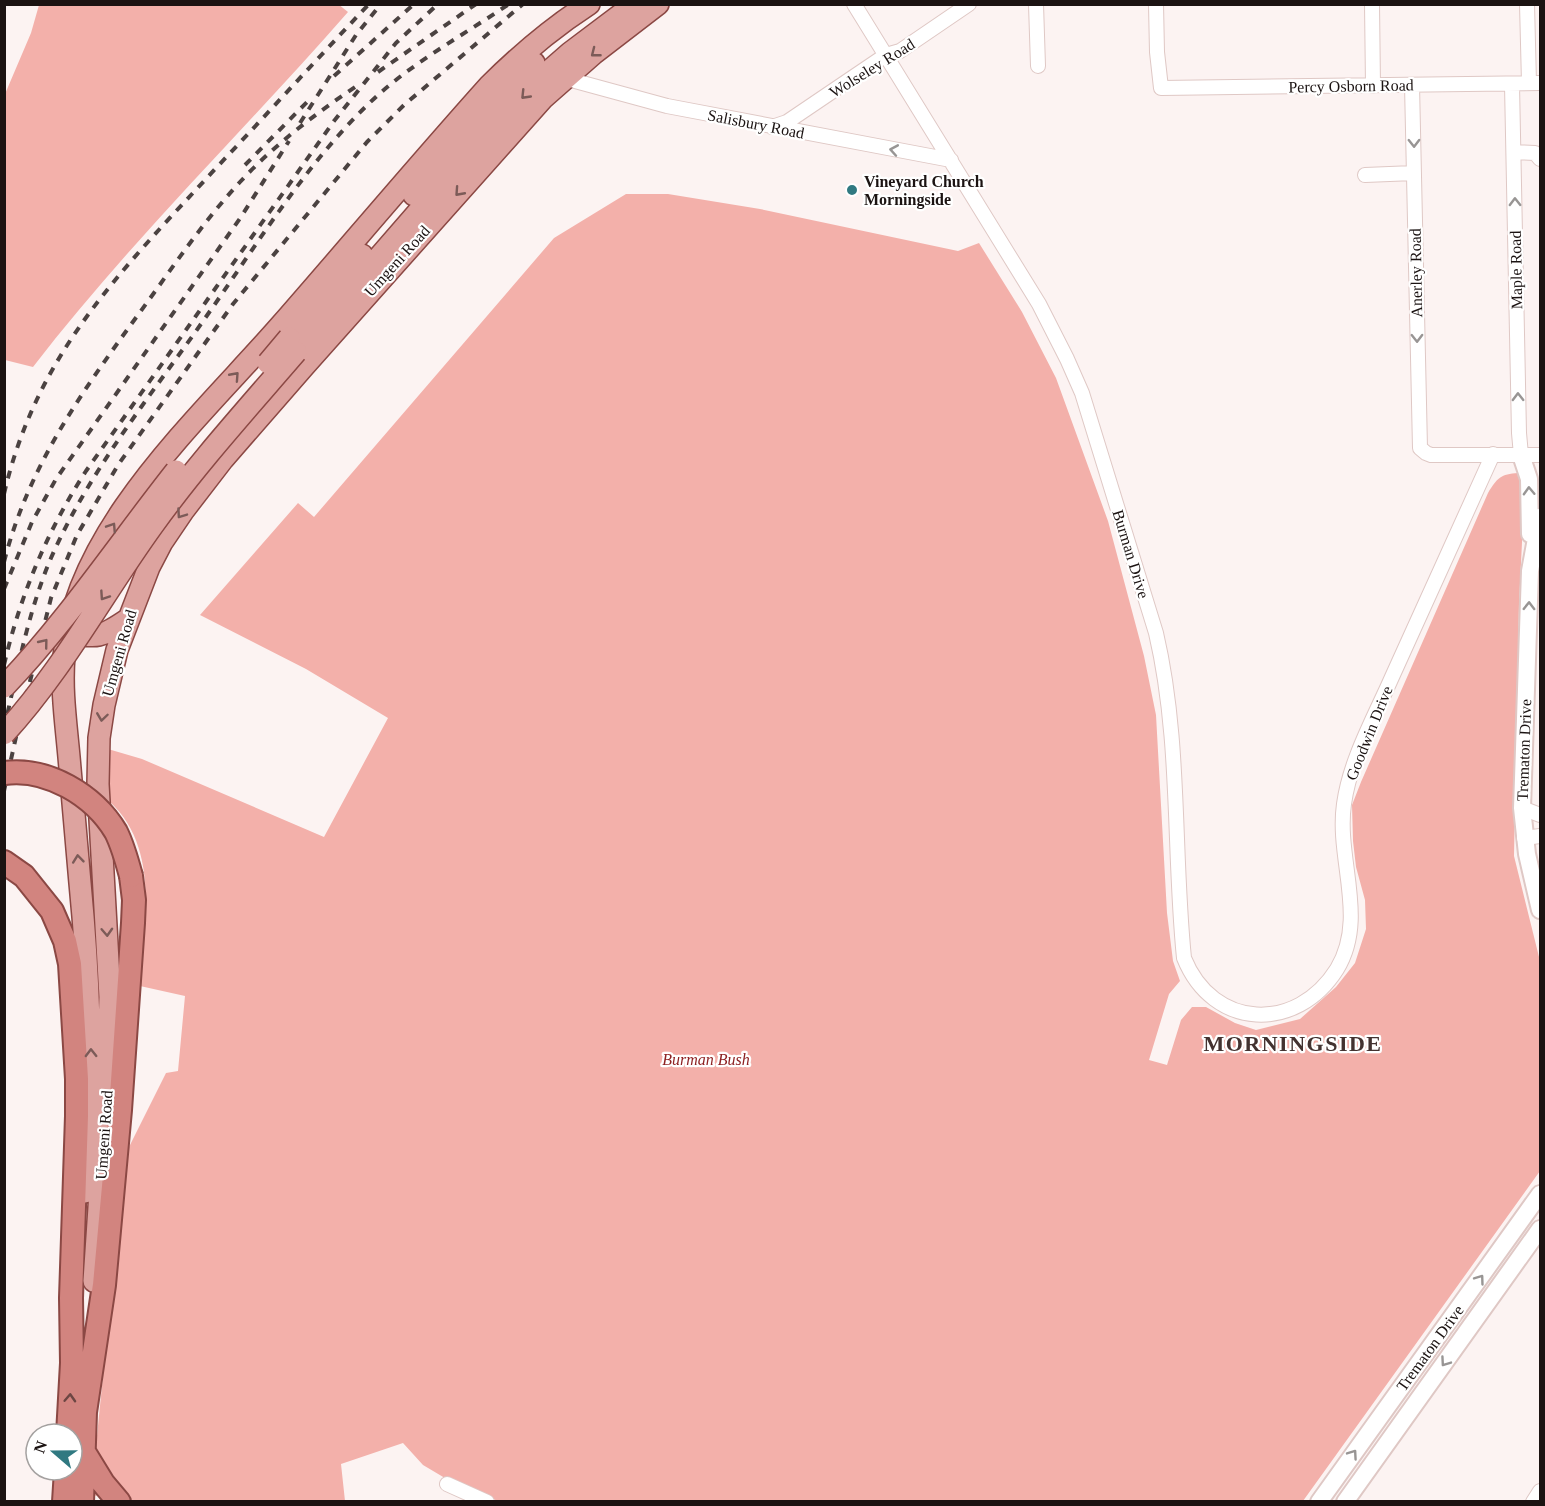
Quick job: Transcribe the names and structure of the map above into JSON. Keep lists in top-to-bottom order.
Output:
{
  "streets": {
    "highway": ["Umgeni Road"],
    "street": [
      "Wolseley Road",
      "Percy Osborn Road",
      "Salisbury Road",
      "Maple Road",
      "Anerley Road",
      "Burman Drive",
      "Goodwin Drive",
      "Trematon Drive"
    ]
  },
  "crossings": [
    ["Wolseley Road", "Salisbury Road"],
    ["Wolseley Road", "Burman Drive"],
    ["Percy Osborn Road", "Maple Road"],
    ["Percy Osborn Road", "Anerley Road"],
    ["Salisbury Road", "Umgeni Road"],
    ["Salisbury Road", "Burman Drive"],
    ["Anerley Road", "Goodwin Drive"],
    ["Burman Drive", "Goodwin Drive"]
  ],
  "one_way": ["Salisbury Road", "Maple Road", "Anerley Road"],
  "districts": ["MORNINGSIDE"],
  "parks": ["Burman Bush"],
  "places": ["Vineyard Church Morningside"],
  "north": "left"
}
